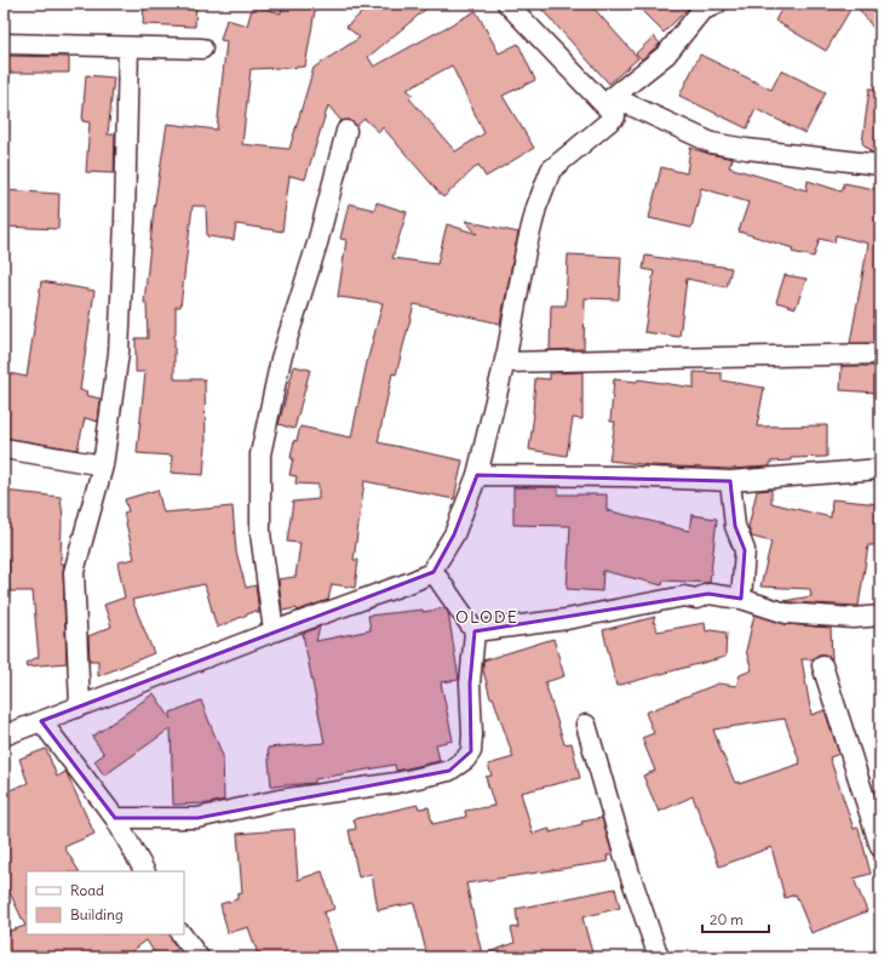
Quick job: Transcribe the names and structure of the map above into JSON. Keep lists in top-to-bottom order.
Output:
{
  "districts": ["OLODE"],
  "legend": ["Road", "Building"],
  "scale_bar": "20 m"
}
